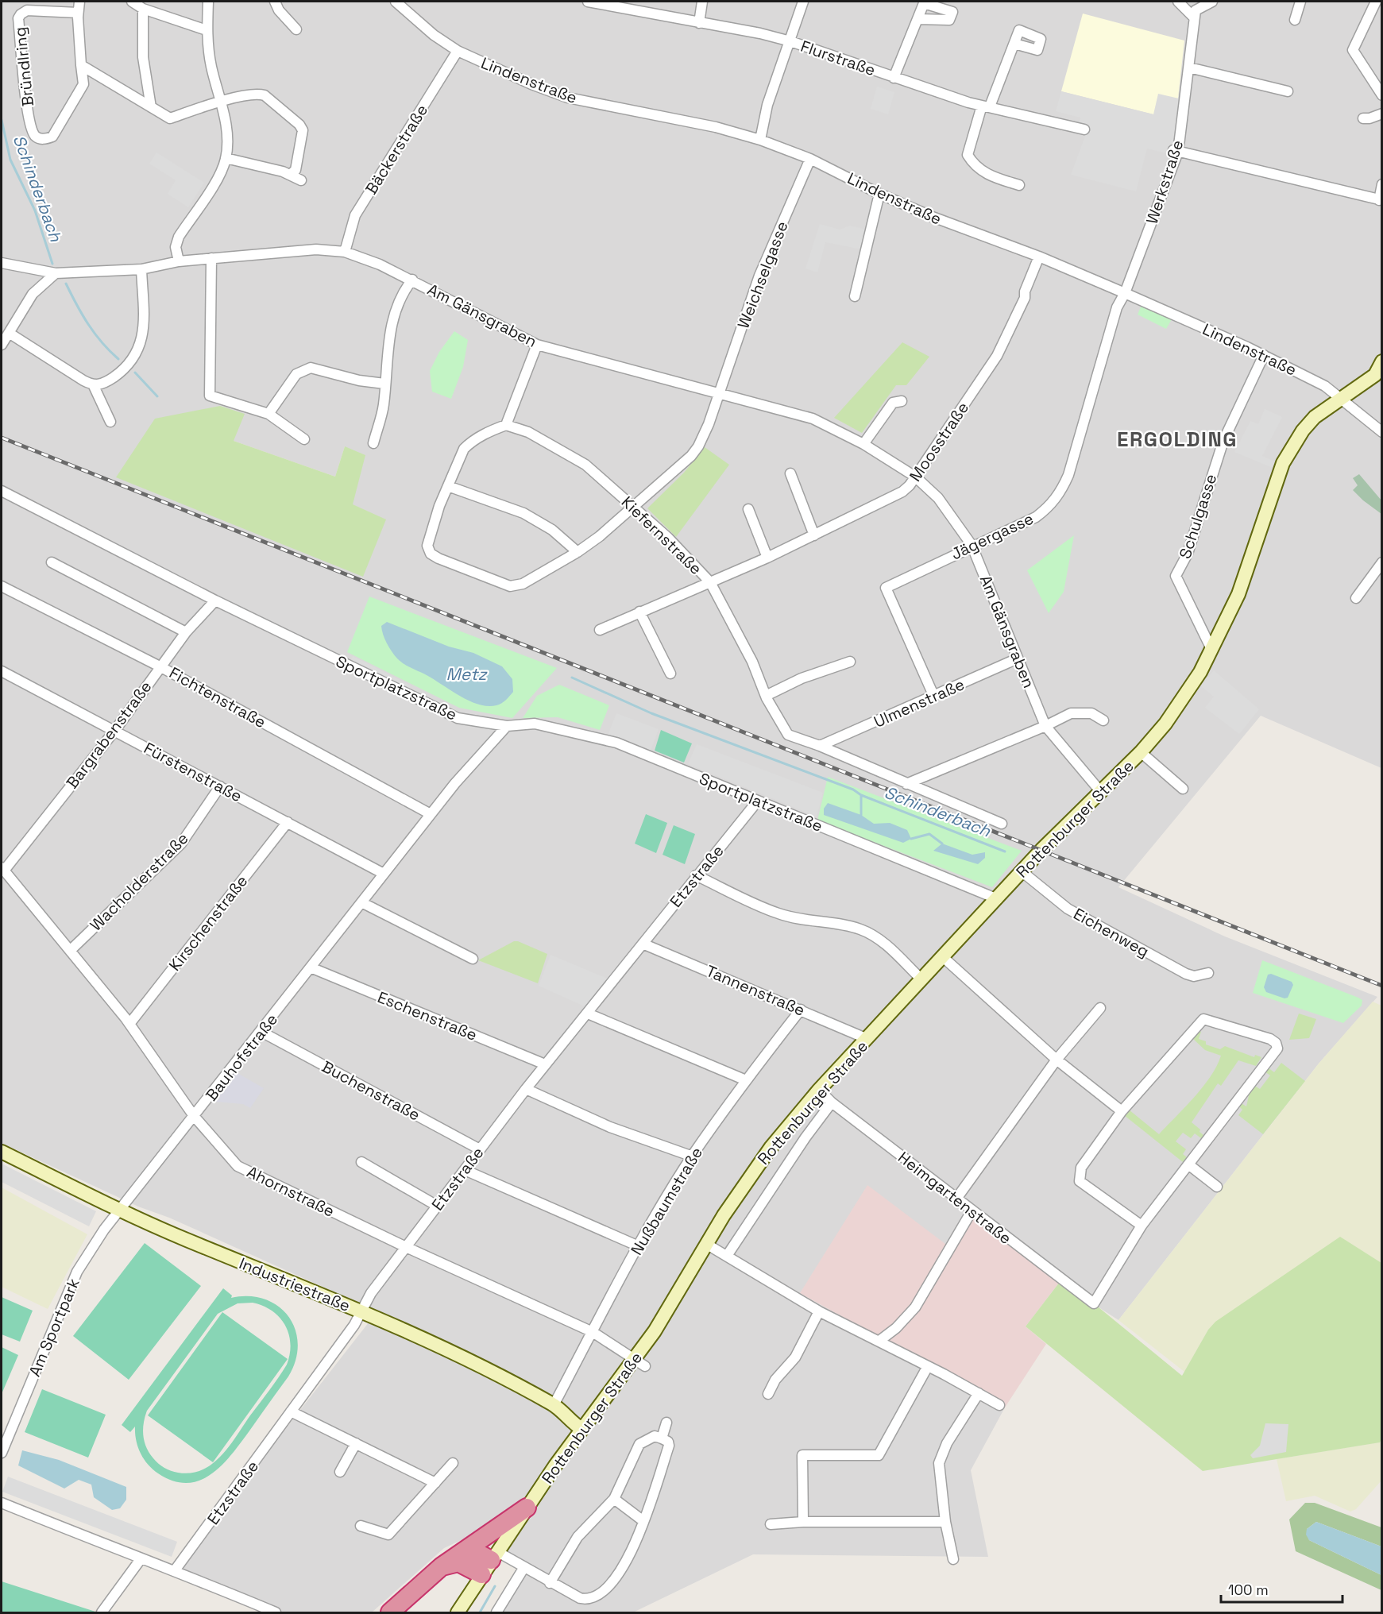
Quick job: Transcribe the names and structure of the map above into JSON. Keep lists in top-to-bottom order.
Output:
{
  "streets": {
    "street": [
      "Flurstraße",
      "Bründlring",
      "Lindenstraße",
      "Bäckerstraße",
      "Werkstraße",
      "Weichselgasse",
      "Am Gänsgraben",
      "Moosstraße",
      "Schulgasse",
      "Kiefernstraße",
      "Jägergasse",
      "Sportplatzstraße",
      "Fichtenstraße",
      "Ulmenstraße",
      "Bargrabenstraße",
      "Fürstenstraße",
      "Rottenburger Straße",
      "Etzstraße",
      "Wacholderstraße",
      "Kirschenstraße",
      "Eichenweg",
      "Tannenstraße",
      "Eschenstraße",
      "Bauhofstraße",
      "Buchenstraße",
      "Ahornstraße",
      "Heimgartenstraße",
      "Nußbaumstraße",
      "Industriestraße",
      "Am Sportpark"
    ]
  },
  "crossings": [
    ["Lindenstraße", "Bäckerstraße"],
    ["Lindenstraße", "Werkstraße"],
    ["Lindenstraße", "Weichselgasse"],
    ["Lindenstraße", "Moosstraße"],
    ["Lindenstraße", "Schulgasse"],
    ["Lindenstraße", "Jägergasse"],
    ["Lindenstraße", "Rottenburger Straße"],
    ["Bäckerstraße", "Am Gänsgraben"],
    ["Werkstraße", "Jägergasse"],
    ["Weichselgasse", "Am Gänsgraben"],
    ["Weichselgasse", "Kiefernstraße"],
    ["Am Gänsgraben", "Moosstraße"],
    ["Am Gänsgraben", "Jägergasse"],
    ["Am Gänsgraben", "Ulmenstraße"],
    ["Am Gänsgraben", "Rottenburger Straße"],
    ["Moosstraße", "Kiefernstraße"],
    ["Schulgasse", "Rottenburger Straße"],
    ["Kiefernstraße", "Ulmenstraße"],
    ["Jägergasse", "Ulmenstraße"],
    ["Sportplatzstraße", "Bargrabenstraße"],
    ["Sportplatzstraße", "Rottenburger Straße"],
    ["Sportplatzstraße", "Etzstraße"],
    ["Sportplatzstraße", "Bauhofstraße"],
    ["Fichtenstraße", "Bargrabenstraße"],
    ["Fichtenstraße", "Bauhofstraße"],
    ["Bargrabenstraße", "Fürstenstraße"],
    ["Bargrabenstraße", "Ahornstraße"],
    ["Fürstenstraße", "Wacholderstraße"],
    ["Fürstenstraße", "Kirschenstraße"],
    ["Fürstenstraße", "Bauhofstraße"],
    ["Rottenburger Straße", "Eichenweg"],
    ["Rottenburger Straße", "Tannenstraße"],
    ["Rottenburger Straße", "Ahornstraße"],
    ["Rottenburger Straße", "Heimgartenstraße"],
    ["Rottenburger Straße", "Industriestraße"],
    ["Etzstraße", "Tannenstraße"],
    ["Etzstraße", "Eschenstraße"],
    ["Etzstraße", "Buchenstraße"],
    ["Etzstraße", "Ahornstraße"],
    ["Etzstraße", "Industriestraße"],
    ["Wacholderstraße", "Ahornstraße"],
    ["Kirschenstraße", "Ahornstraße"],
    ["Tannenstraße", "Nußbaumstraße"],
    ["Eschenstraße", "Bauhofstraße"],
    ["Bauhofstraße", "Buchenstraße"],
    ["Bauhofstraße", "Ahornstraße"],
    ["Bauhofstraße", "Industriestraße"],
    ["Bauhofstraße", "Am Sportpark"],
    ["Ahornstraße", "Nußbaumstraße"],
    ["Nußbaumstraße", "Industriestraße"],
    ["Industriestraße", "Am Sportpark"]
  ],
  "districts": ["ERGOLDING"],
  "water": ["Schinderbach", "Metz"],
  "scale_bar": "100 m"
}
